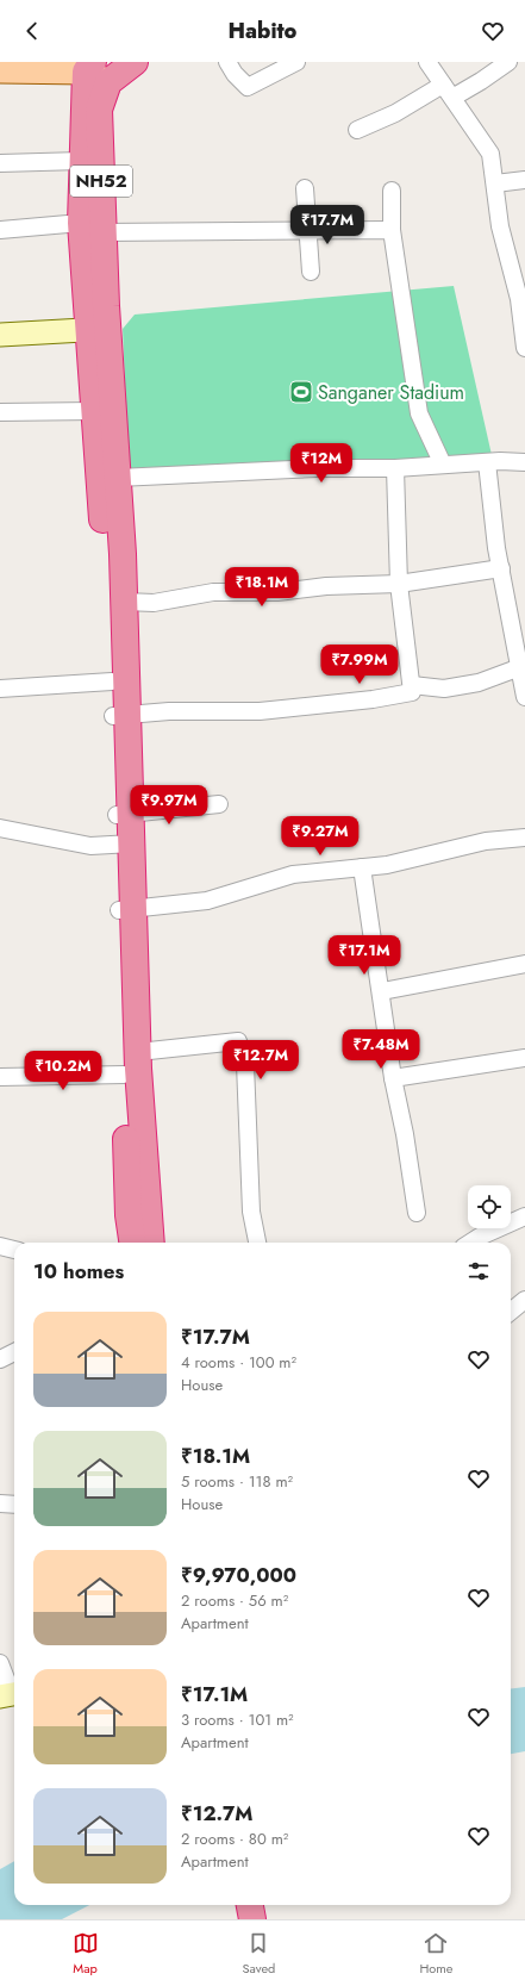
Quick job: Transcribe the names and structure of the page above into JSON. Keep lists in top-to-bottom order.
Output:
{
  "streets": {
    "highway": ["NH52"]
  },
  "places": {
    "sports": ["Sanganer Stadium"]
  },
  "page": {
    "header": "Habito",
    "price": [
      "₹17.7M",
      "₹12M",
      "₹18.1M",
      "₹7.99M",
      "₹9.97M",
      "₹9.27M",
      "₹17.1M",
      "₹7.48M",
      "₹12.7M",
      "₹10.2M"
    ],
    "heading": "10 homes",
    "list": [
      {
        "name": "₹17.7M",
        "note": "4 rooms · 100 m² · House"
      },
      {
        "name": "₹18.1M",
        "note": "5 rooms · 118 m² · House"
      },
      {
        "name": "₹9,970,000",
        "note": "2 rooms · 56 m² · Apartment"
      },
      {
        "name": "₹17.1M",
        "note": "3 rooms · 101 m² · Apartment"
      },
      {
        "name": "₹12.7M",
        "note": "2 rooms · 80 m² · Apartment"
      }
    ],
    "tabs": ["Map", "Saved", "Home"]
  }
}
